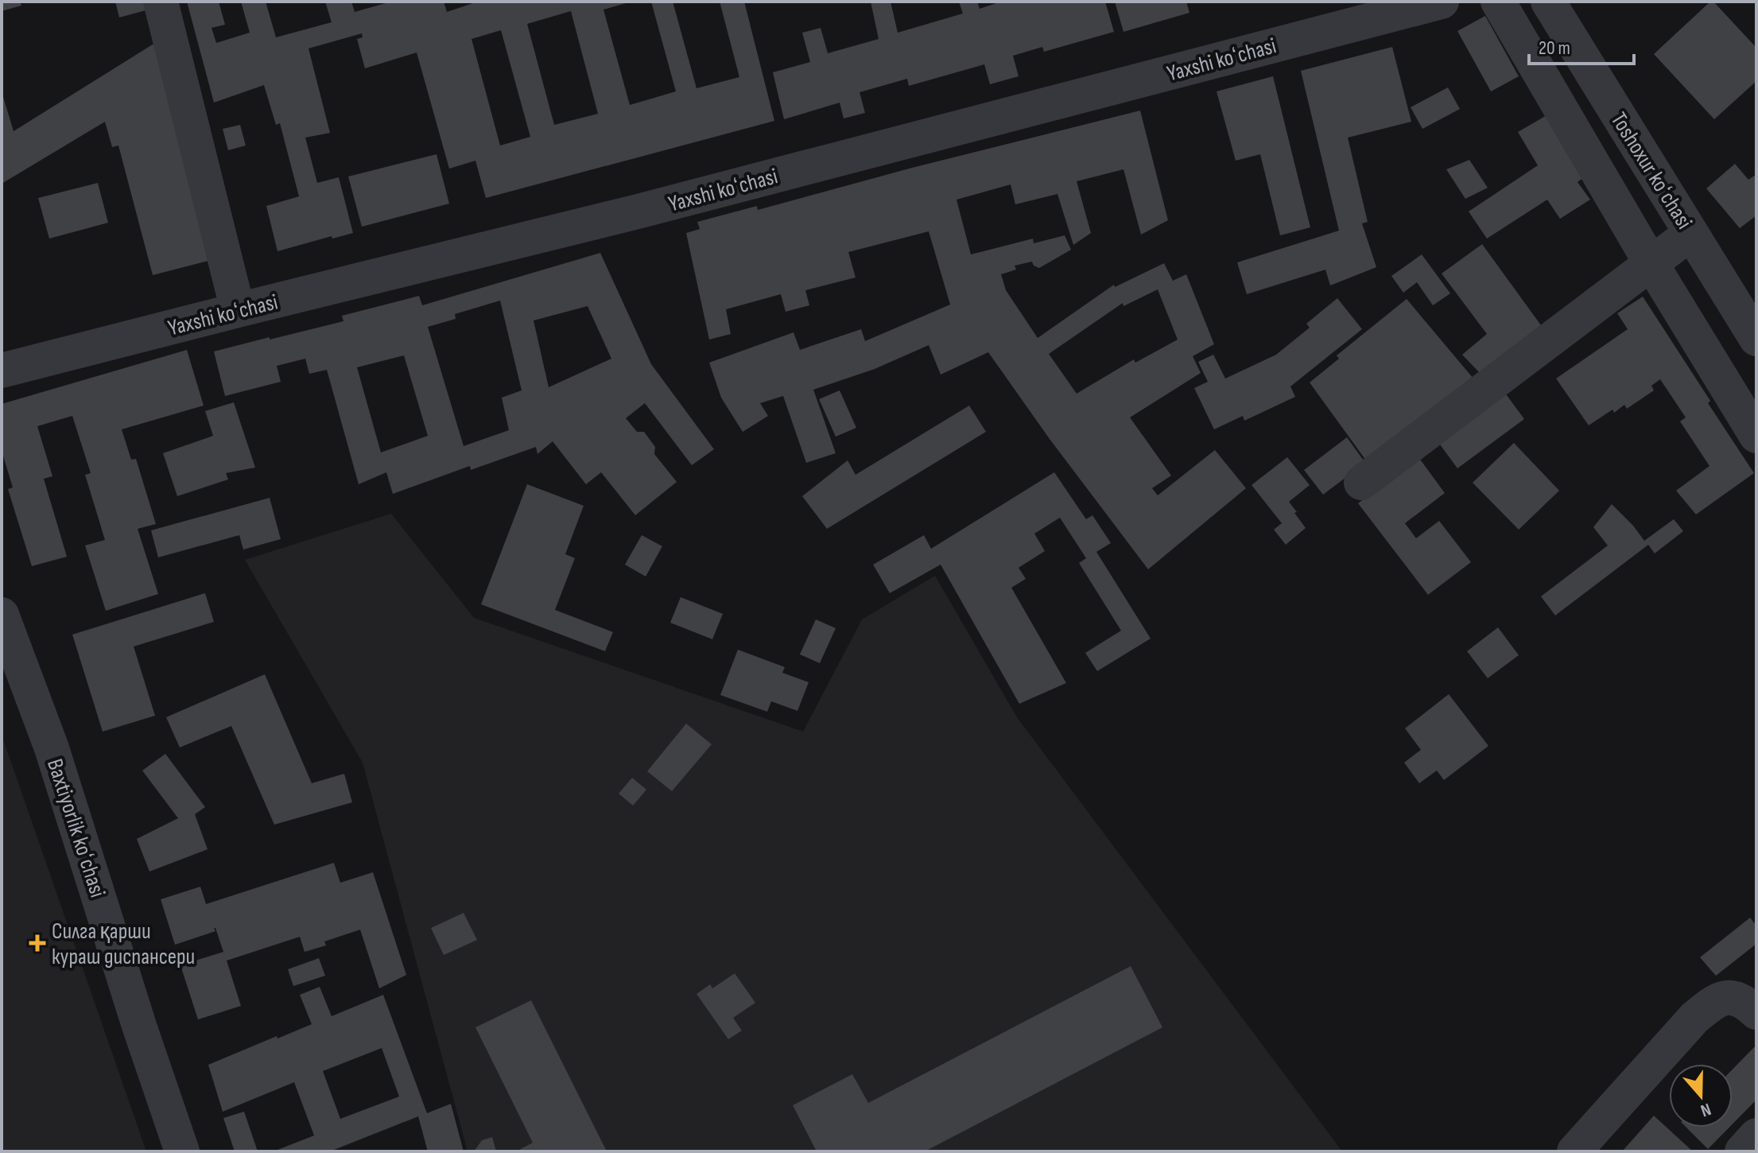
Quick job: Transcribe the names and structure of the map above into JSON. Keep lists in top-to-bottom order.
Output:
{
  "streets": {
    "street": ["Yaxshi koʻchasi", "Toshoxur koʻchasi", "Baxtiyorlik koʻchasi"]
  },
  "places": {
    "health": ["Силга қарши кураш диспансери"]
  },
  "scale_bar": "20 m",
  "north": "bottom"
}
